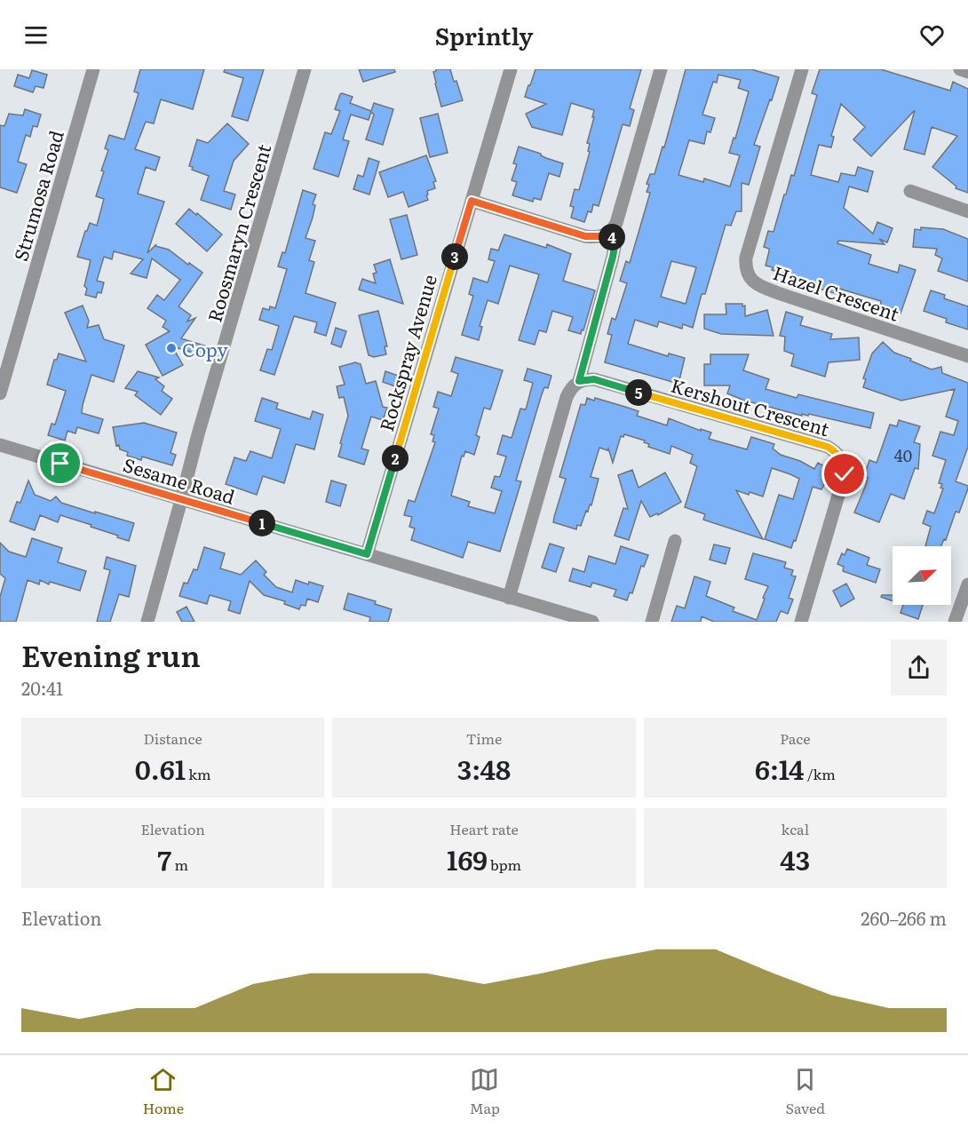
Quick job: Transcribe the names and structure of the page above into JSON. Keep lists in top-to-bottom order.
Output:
{
  "streets": {
    "street": [
      "Strumosa Road",
      "Roosmaryn Crescent",
      "Hazel Crescent",
      "Rockspray Avenue",
      "Kershout Crescent",
      "Sesame Road"
    ]
  },
  "crossings": [
    ["Roosmaryn Crescent", "Sesame Road"],
    ["Rockspray Avenue", "Sesame Road"]
  ],
  "places": ["Copy"],
  "house_numbers": ["40"],
  "north": "top right",
  "page": {
    "header": "Sprintly",
    "pins": [
      "4",
      "3",
      "5",
      "2",
      "1"
    ],
    "heading": ["Evening run", "20:41"],
    "stats": [
      ["Distance", "0.61 km"],
      ["Time", "3:48"],
      ["Pace", "6:14 /km"],
      ["Elevation", "7 m"],
      ["Heart rate", "169 bpm"],
      ["kcal", "43"]
    ],
    "chart": ["Elevation", "260–266 m"],
    "tabs": ["Home", "Map", "Saved"]
  }
}
